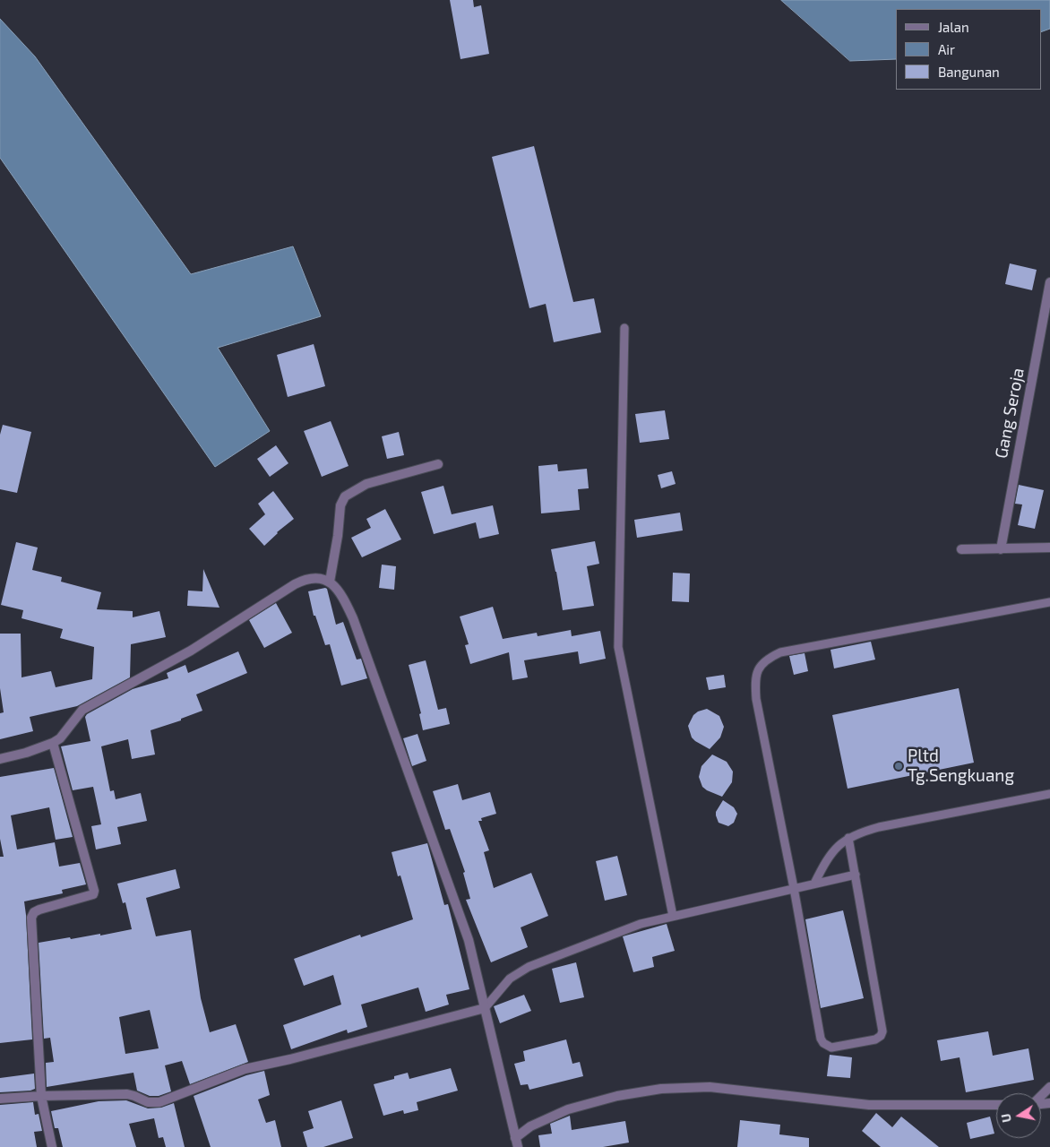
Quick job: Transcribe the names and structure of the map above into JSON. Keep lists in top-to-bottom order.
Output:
{
  "streets": {
    "street": ["Gang Seroja"]
  },
  "places": ["Pltd Tg.Sengkuang"],
  "legend": ["Jalan", "Air", "Bangunan"],
  "north": "left"
}
